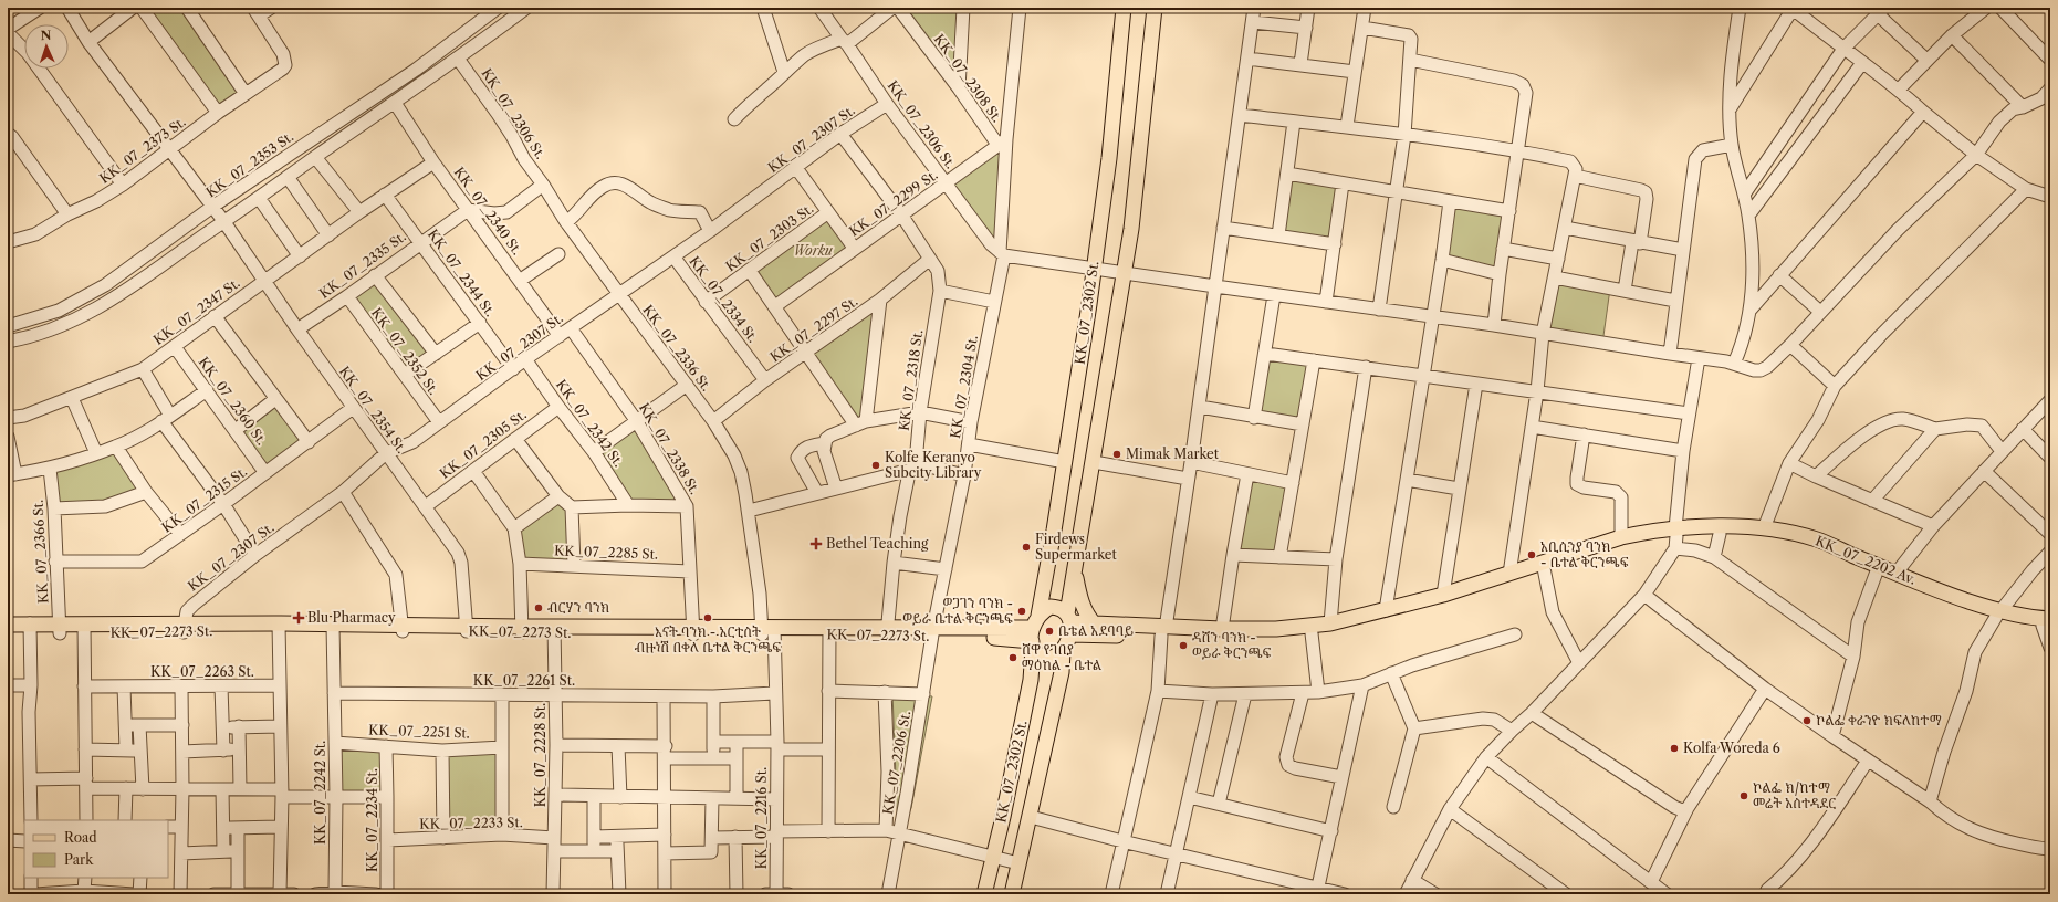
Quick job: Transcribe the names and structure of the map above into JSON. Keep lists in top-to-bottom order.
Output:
{
  "streets": {
    "main road": ["KK_07_2302 St.", "KK_07_2202 Av.", "KK_07_2273 St."],
    "street": [
      "KK_07_2308 St.",
      "KK_07_2306 St.",
      "KK_07_2307 St.",
      "KK_07_2373 St.",
      "KK_07_2353 St.",
      "KK_07_2299 St.",
      "KK_07_2340 St.",
      "KK_07_2303 St.",
      "KK_07_2335 St.",
      "KK_07_2344 St.",
      "KK_07_2334 St.",
      "KK_07_2347 St.",
      "KK_07_2297 St.",
      "KK_07_2336 St.",
      "KK_07_2352 St.",
      "KK_07_2318 St.",
      "KK_07_2304 St.",
      "KK_07_2360 St.",
      "KK_07_2354 St.",
      "KK_07_2342 St.",
      "KK_07_2305 St.",
      "KK_07_2338 St.",
      "KK_07_2315 St.",
      "KK_07_2366 St.",
      "KK_07_2285 St.",
      "KK_07_2263 St.",
      "KK_07_2261 St.",
      "KK_07_2251 St.",
      "KK_07_2228 St.",
      "KK_07_2206 St.",
      "KK_07_2242 St.",
      "KK_07_2216 St.",
      "KK_07_2234 St.",
      "KK_07_2233 St."
    ]
  },
  "crossings": [
    ["KK_07_2308 St.", "KK_07_2299 St."],
    ["KK_07_2308 St.", "KK_07_2304 St."],
    ["KK_07_2306 St.", "KK_07_2307 St."],
    ["KK_07_2306 St.", "KK_07_2299 St."],
    ["KK_07_2306 St.", "KK_07_2336 St."],
    ["KK_07_2306 St.", "KK_07_2304 St."],
    ["KK_07_2307 St.", "KK_07_2340 St."],
    ["KK_07_2307 St.", "KK_07_2344 St."],
    ["KK_07_2307 St.", "KK_07_2334 St."],
    ["KK_07_2307 St.", "KK_07_2336 St."],
    ["KK_07_2307 St.", "KK_07_2352 St."],
    ["KK_07_2307 St.", "KK_07_2318 St."],
    ["KK_07_2307 St.", "KK_07_2354 St."],
    ["KK_07_2307 St.", "KK_07_2342 St."],
    ["KK_07_2307 St.", "KK_07_2338 St."],
    ["KK_07_2307 St.", "KK_07_2273 St."],
    ["KK_07_2373 St.", "KK_07_2354 St."],
    ["KK_07_2353 St.", "KK_07_2354 St."],
    ["KK_07_2299 St.", "KK_07_2318 St."],
    ["KK_07_2299 St.", "KK_07_2304 St."],
    ["KK_07_2340 St.", "KK_07_2335 St."],
    ["KK_07_2340 St.", "KK_07_2347 St."],
    ["KK_07_2303 St.", "KK_07_2334 St."],
    ["KK_07_2335 St.", "KK_07_2344 St."],
    ["KK_07_2335 St.", "KK_07_2352 St."],
    ["KK_07_2335 St.", "KK_07_2354 St."],
    ["KK_07_2344 St.", "KK_07_2347 St."],
    ["KK_07_2334 St.", "KK_07_2297 St."],
    ["KK_07_2347 St.", "KK_07_2360 St."],
    ["KK_07_2347 St.", "KK_07_2354 St."],
    ["KK_07_2302 St.", "KK_07_2273 St."],
    ["KK_07_2297 St.", "KK_07_2336 St."],
    ["KK_07_2297 St.", "KK_07_2318 St."],
    ["KK_07_2336 St.", "KK_07_2273 St."],
    ["KK_07_2336 St.", "KK_07_2216 St."],
    ["KK_07_2318 St.", "KK_07_2273 St."],
    ["KK_07_2304 St.", "KK_07_2273 St."],
    ["KK_07_2304 St.", "KK_07_2206 St."],
    ["KK_07_2360 St.", "KK_07_2315 St."],
    ["KK_07_2354 St.", "KK_07_2305 St."],
    ["KK_07_2354 St.", "KK_07_2315 St."],
    ["KK_07_2354 St.", "KK_07_2273 St."],
    ["KK_07_2342 St.", "KK_07_2305 St."],
    ["KK_07_2338 St.", "KK_07_2285 St."],
    ["KK_07_2338 St.", "KK_07_2273 St."],
    ["KK_07_2315 St.", "KK_07_2366 St."],
    ["KK_07_2366 St.", "KK_07_2273 St."],
    ["KK_07_2273 St.", "KK_07_2228 St."],
    ["KK_07_2273 St.", "KK_07_2206 St."],
    ["KK_07_2273 St.", "KK_07_2242 St."],
    ["KK_07_2273 St.", "KK_07_2216 St."],
    ["KK_07_2261 St.", "KK_07_2228 St."],
    ["KK_07_2261 St.", "KK_07_2242 St."],
    ["KK_07_2261 St.", "KK_07_2216 St."],
    ["KK_07_2251 St.", "KK_07_2242 St."],
    ["KK_07_2251 St.", "KK_07_2234 St."],
    ["KK_07_2228 St.", "KK_07_2233 St."],
    ["KK_07_2234 St.", "KK_07_2233 St."]
  ],
  "parks": ["Worku"],
  "places": {
    "other": [
      "Mimak Market",
      "Kolfe Keranyo Subcity Library",
      "Firdews Supermarket",
      "አቢሲንያ ባንክ - ቤተል ቅርንጫፍ",
      "ብርሃን ባንክ",
      "ወጋገን ባንክ - ወይራ ቤተል ቅርንጫፍ",
      "እናት ባንክ - አርቲስት ብዙነሽ በቀለ ቤተል ቅርንጫፍ",
      "ቤቴል አደባባይ",
      "ዳሸን ባንክ - ወይራ ቅርንጫፍ",
      "ሸዋ የገበያ ማዕከል - ቤተል",
      "ኮልፌ ቀራንዮ ክፍለከተማ",
      "Kolfa Woreda 6",
      "ኮልፌ ክ/ከተማ መሬት አስተዳደር"
    ],
    "health": ["Bethel Teaching", "Blu Pharmacy"]
  },
  "legend": ["Road", "Park"],
  "north": "top"
}
